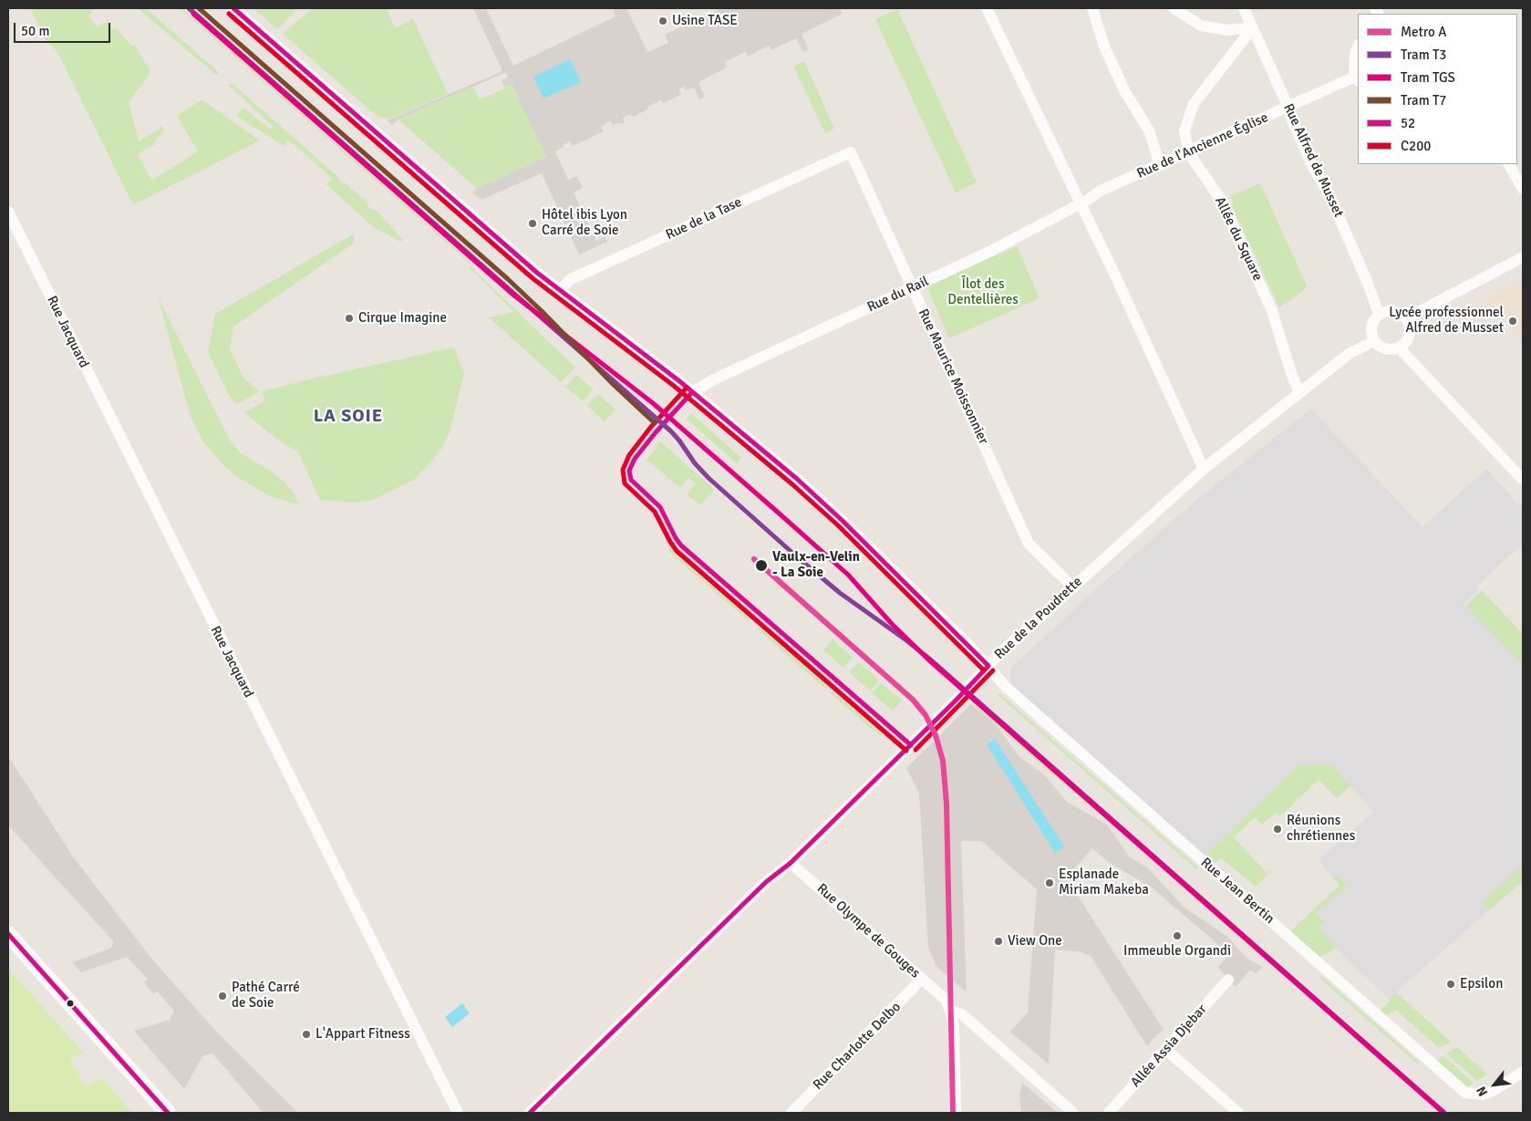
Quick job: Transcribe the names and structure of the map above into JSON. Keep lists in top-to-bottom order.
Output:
{
  "streets": {
    "street": [
      "Rue de l'Ancienne Église",
      "Rue Alfred de Musset",
      "Rue de la Tase",
      "Allée du Square",
      "Rue du Rail",
      "Rue Jacquard",
      "Rue Maurice Moissonnier",
      "Rue de la Poudrette",
      "Rue Jean Bertin",
      "Rue Olympe de Gouges",
      "Rue Charlotte Delbo",
      "Allée Assia Djebar"
    ]
  },
  "crossings": [
    ["Rue de l'Ancienne Église", "Rue Alfred de Musset"],
    ["Rue de l'Ancienne Église", "Allée du Square"],
    ["Rue de l'Ancienne Église", "Rue du Rail"],
    ["Rue Alfred de Musset", "Allée du Square"],
    ["Rue Alfred de Musset", "Rue de la Poudrette"],
    ["Rue de la Tase", "Rue Maurice Moissonnier"],
    ["Rue de la Tase", "Rue Jean Bertin"],
    ["Allée du Square", "Rue de la Poudrette"],
    ["Rue du Rail", "Rue Maurice Moissonnier"],
    ["Rue du Rail", "Rue Jean Bertin"],
    ["Rue Maurice Moissonnier", "Rue de la Poudrette"],
    ["Rue de la Poudrette", "Rue Jean Bertin"],
    ["Rue de la Poudrette", "Rue Olympe de Gouges"],
    ["Rue Olympe de Gouges", "Rue Charlotte Delbo"]
  ],
  "districts": ["LA SOIE"],
  "parks": ["Îlot des Dentellières"],
  "places": [
    "Usine TASE",
    "Hôtel ibis Lyon Carré de Soie",
    "Cirque Imagine",
    "Lycée professionnel Alfred de Musset",
    "Vaulx-en-Velin - La Soie",
    "Réunions chrétiennes",
    "Esplanade Miriam Makeba",
    "Immeuble Organdi",
    "View One",
    "Epsilon",
    "Pathé Carré de Soie",
    "L'Appart Fitness"
  ],
  "lines": [
    "tram line T3",
    "tram line T7",
    "transit line 52",
    "tram line TGS",
    "transit line C200",
    "metro line A"
  ],
  "legend": [
    "Metro A",
    "Tram T3",
    "Tram TGS",
    "Tram T7",
    "52",
    "C200"
  ],
  "scale_bar": "50 m",
  "north": "bottom left"
}
